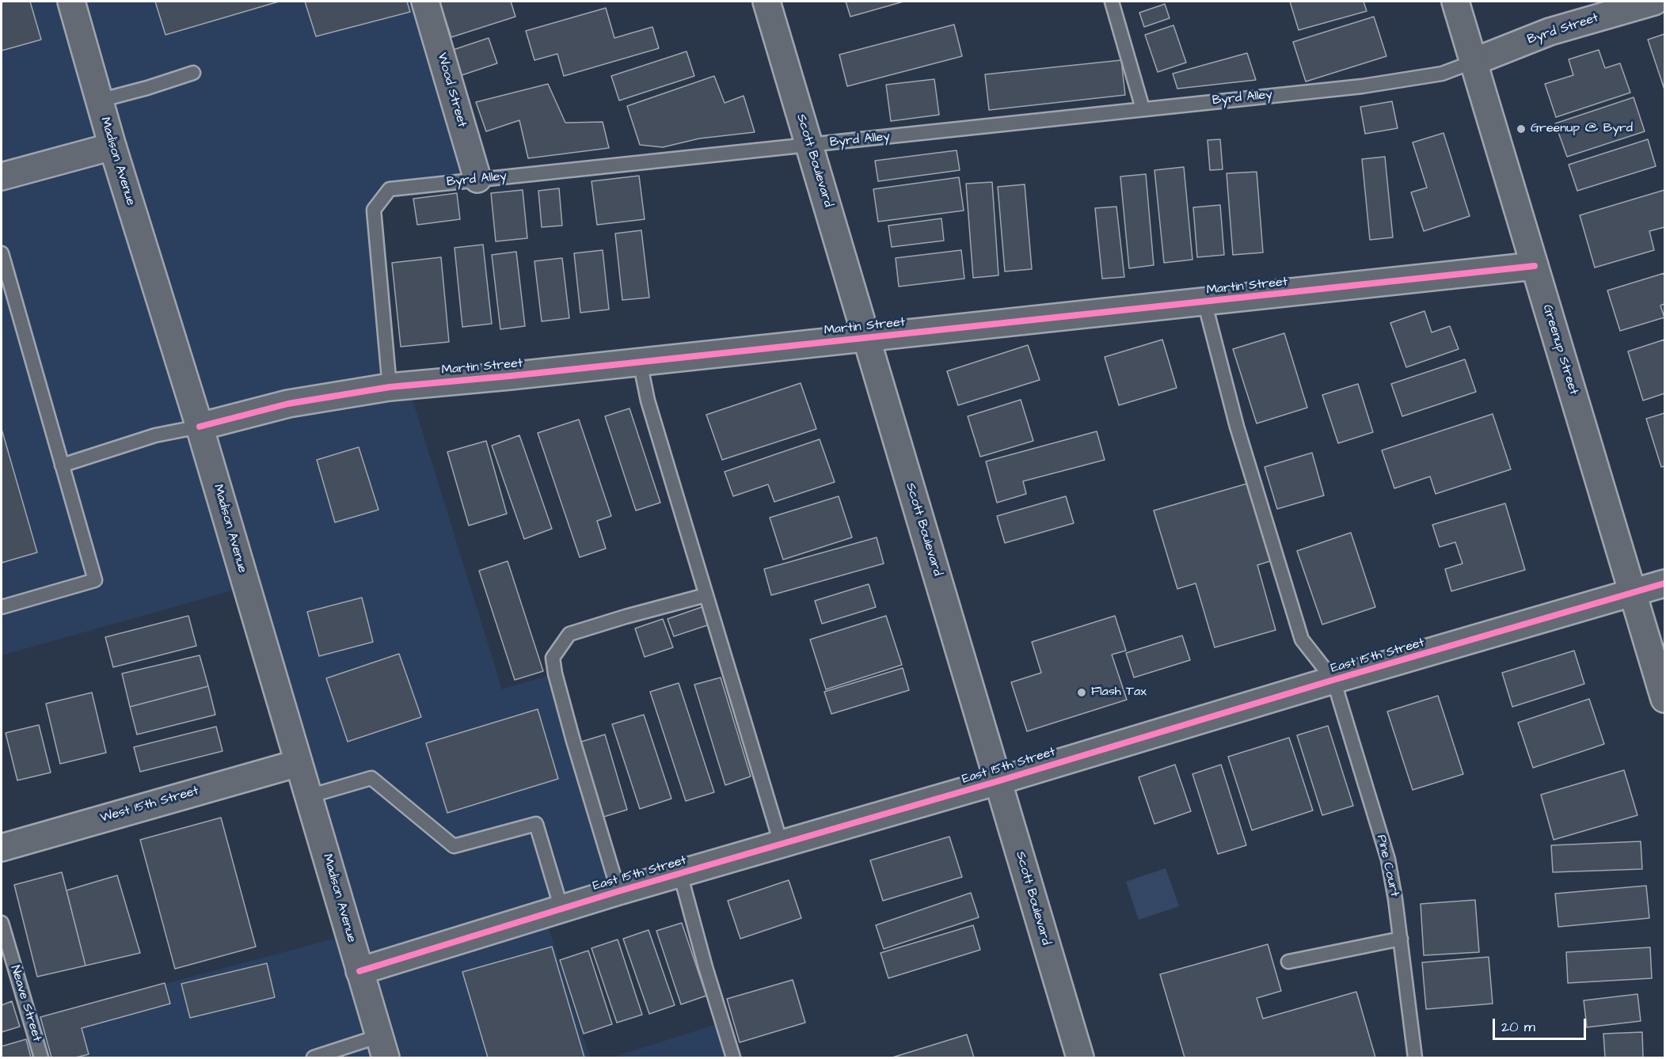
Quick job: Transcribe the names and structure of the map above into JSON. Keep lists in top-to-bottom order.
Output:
{
  "streets": {
    "street": [
      "Byrd Street",
      "Wood Street",
      "Scott Boulevard",
      "Madison Avenue",
      "Martin Street",
      "Greenup Street",
      "East 15th Street",
      "West 15th Street"
    ],
    "lane": ["Byrd Alley", "Pine Court", "Neave Street"]
  },
  "crossings": [
    ["Byrd Street", "Byrd Alley"],
    ["Byrd Street", "Greenup Street"],
    ["Wood Street", "Byrd Alley"],
    ["Byrd Alley", "Scott Boulevard"],
    ["Byrd Alley", "Martin Street"],
    ["Byrd Alley", "Greenup Street"],
    ["Scott Boulevard", "Martin Street"],
    ["Scott Boulevard", "East 15th Street"],
    ["Madison Avenue", "Martin Street"],
    ["Madison Avenue", "East 15th Street"],
    ["Madison Avenue", "West 15th Street"],
    ["Martin Street", "Greenup Street"],
    ["Greenup Street", "East 15th Street"],
    ["East 15th Street", "Pine Court"]
  ],
  "places": ["Greenup @ Byrd", "Flash Tax"],
  "scale_bar": "20 m"
}
